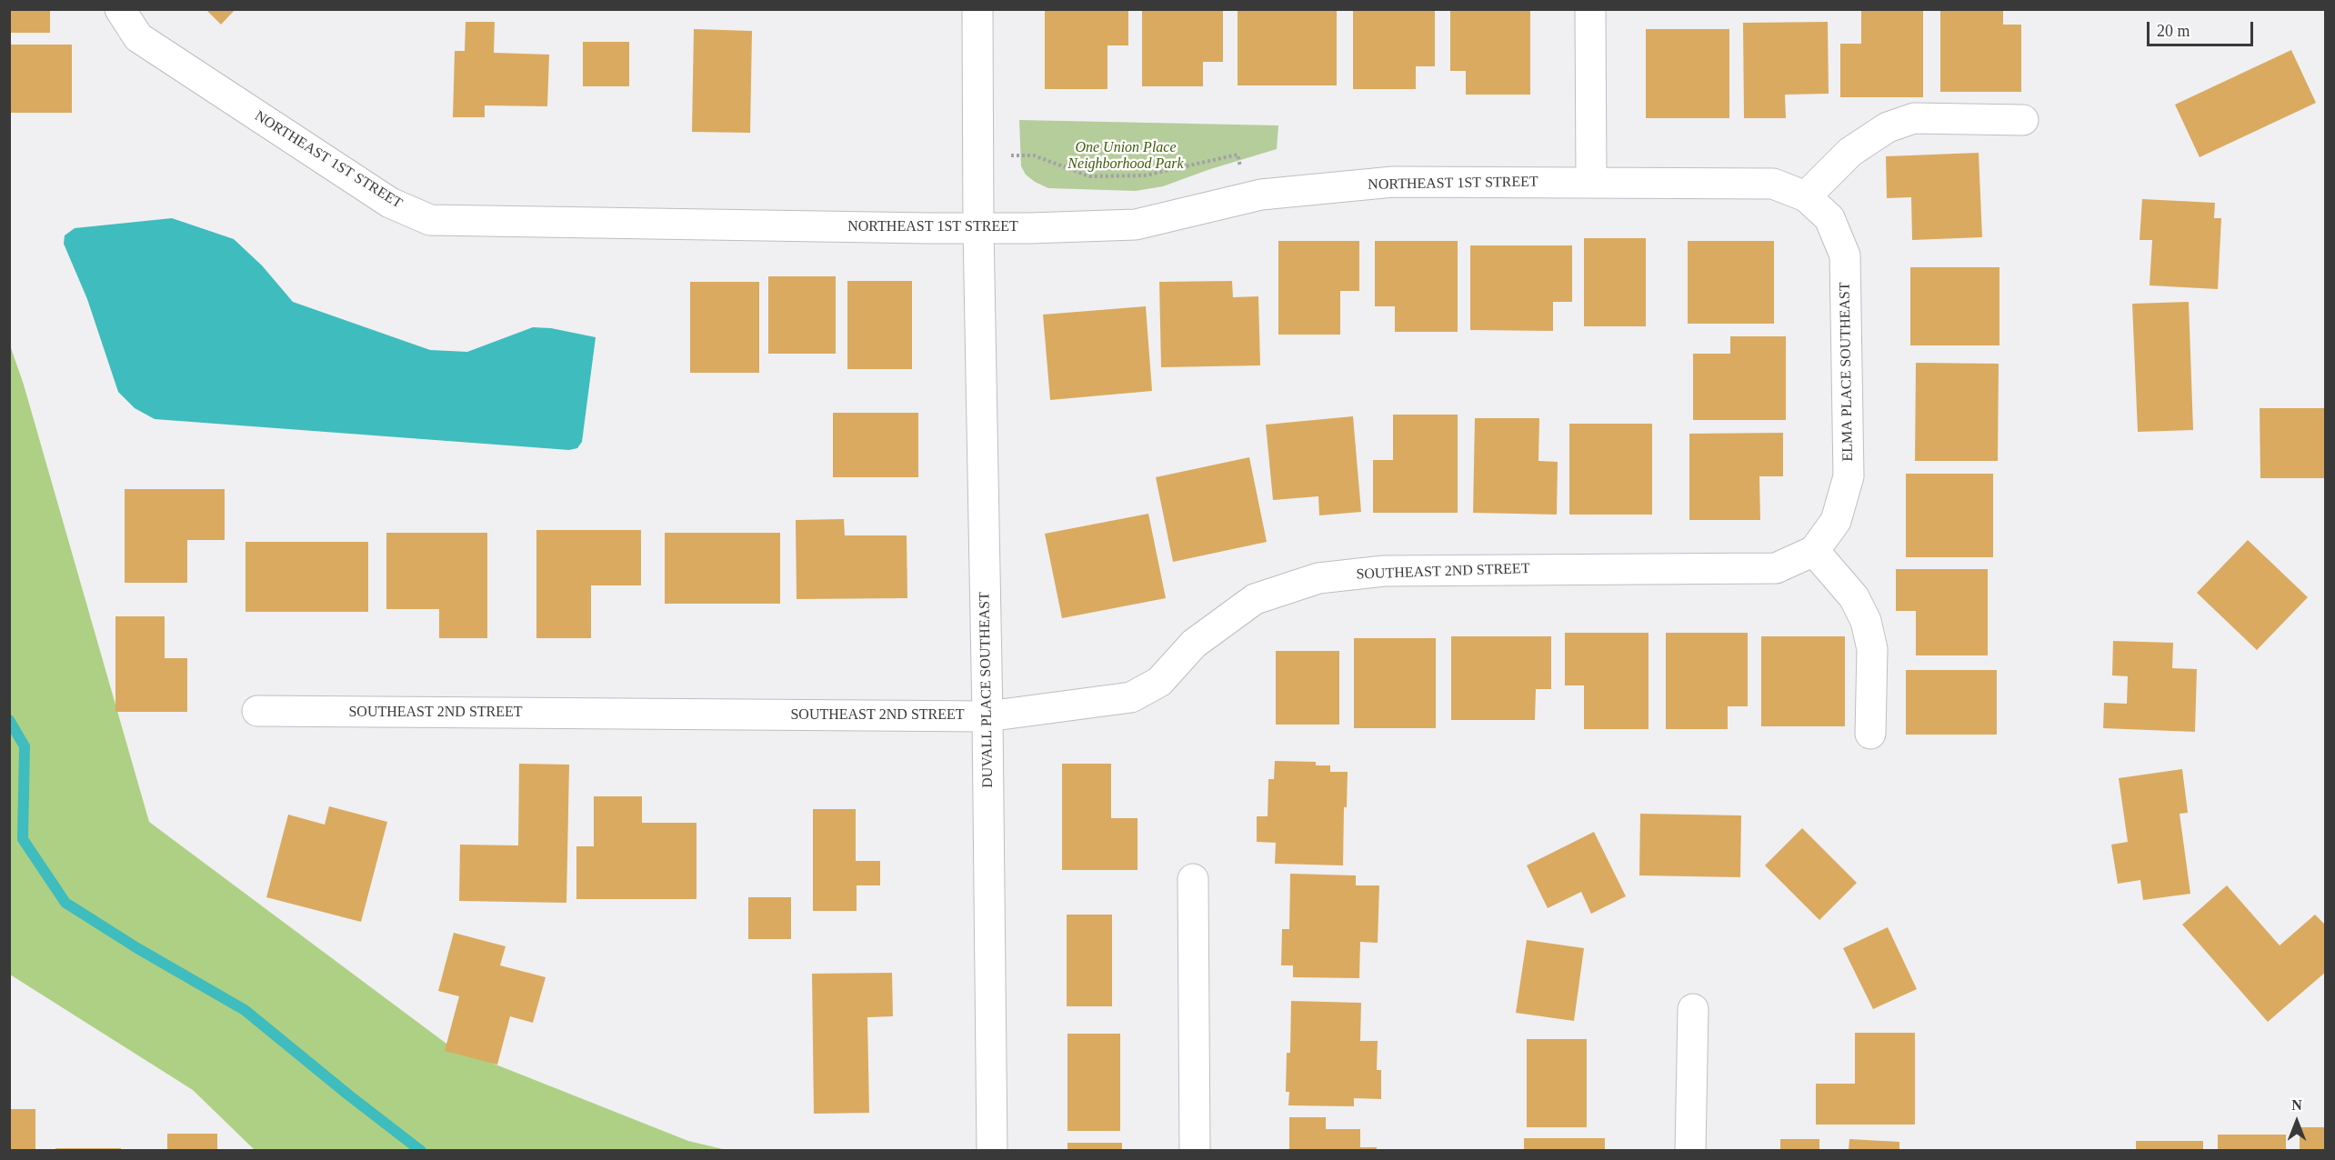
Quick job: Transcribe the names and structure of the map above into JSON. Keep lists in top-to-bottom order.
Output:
{
  "streets": {
    "street": [
      "NORTHEAST 1ST STREET",
      "ELMA PLACE SOUTHEAST",
      "SOUTHEAST 2ND STREET",
      "DUVALL PLACE SOUTHEAST"
    ]
  },
  "crossings": [
    ["NORTHEAST 1ST STREET", "ELMA PLACE SOUTHEAST"],
    ["NORTHEAST 1ST STREET", "DUVALL PLACE SOUTHEAST"],
    ["ELMA PLACE SOUTHEAST", "SOUTHEAST 2ND STREET"],
    ["SOUTHEAST 2ND STREET", "DUVALL PLACE SOUTHEAST"]
  ],
  "parks": ["One Union Place Neighborhood Park"],
  "scale_bar": "20 m",
  "north": "top"
}
